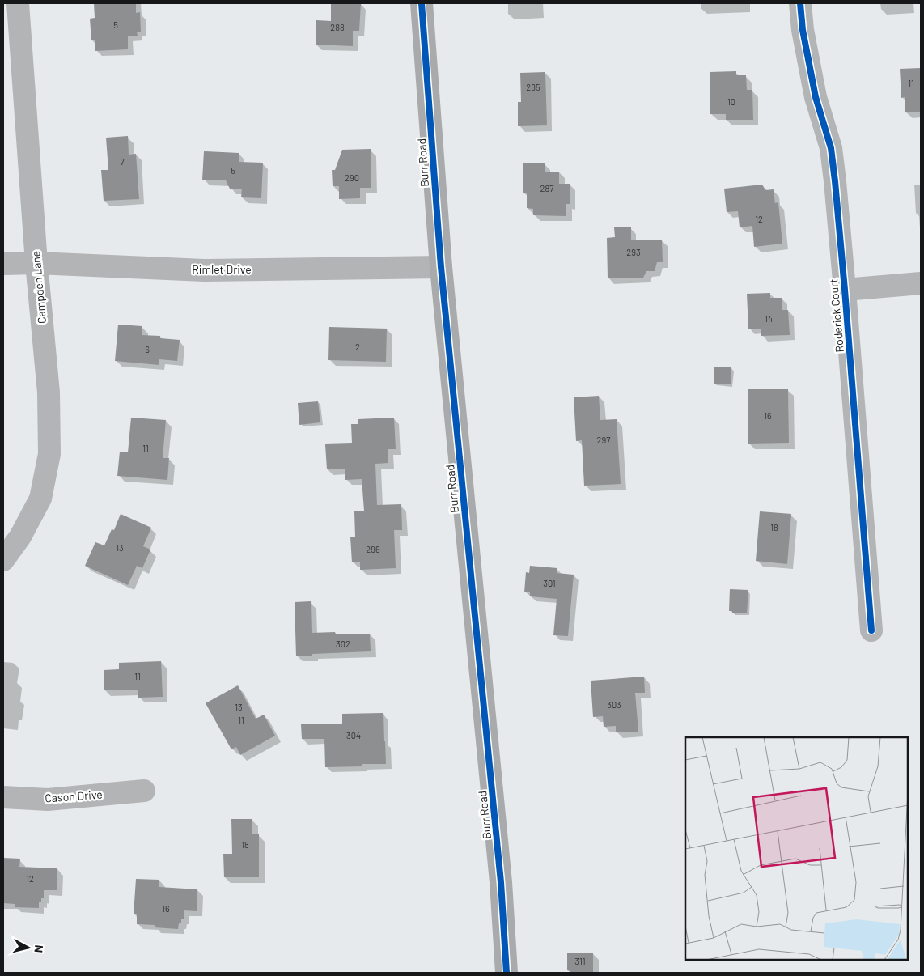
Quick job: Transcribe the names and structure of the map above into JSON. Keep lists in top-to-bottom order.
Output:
{
  "streets": {
    "street": [
      "Burr Road",
      "Rimlet Drive",
      "Campden Lane",
      "Roderick Court",
      "Cason Drive"
    ]
  },
  "crossings": [
    ["Burr Road", "Rimlet Drive"],
    ["Rimlet Drive", "Campden Lane"]
  ],
  "house_numbers": [
    "5",
    "288",
    "11",
    "285",
    "10",
    "7",
    "5",
    "290",
    "287",
    "12",
    "293",
    "14",
    "2",
    "6",
    "16",
    "297",
    "11",
    "18",
    "13",
    "296",
    "301",
    "302",
    "11",
    "303",
    "13",
    "11",
    "304",
    "18",
    "12",
    "16",
    "311"
  ],
  "north": "right"
}
